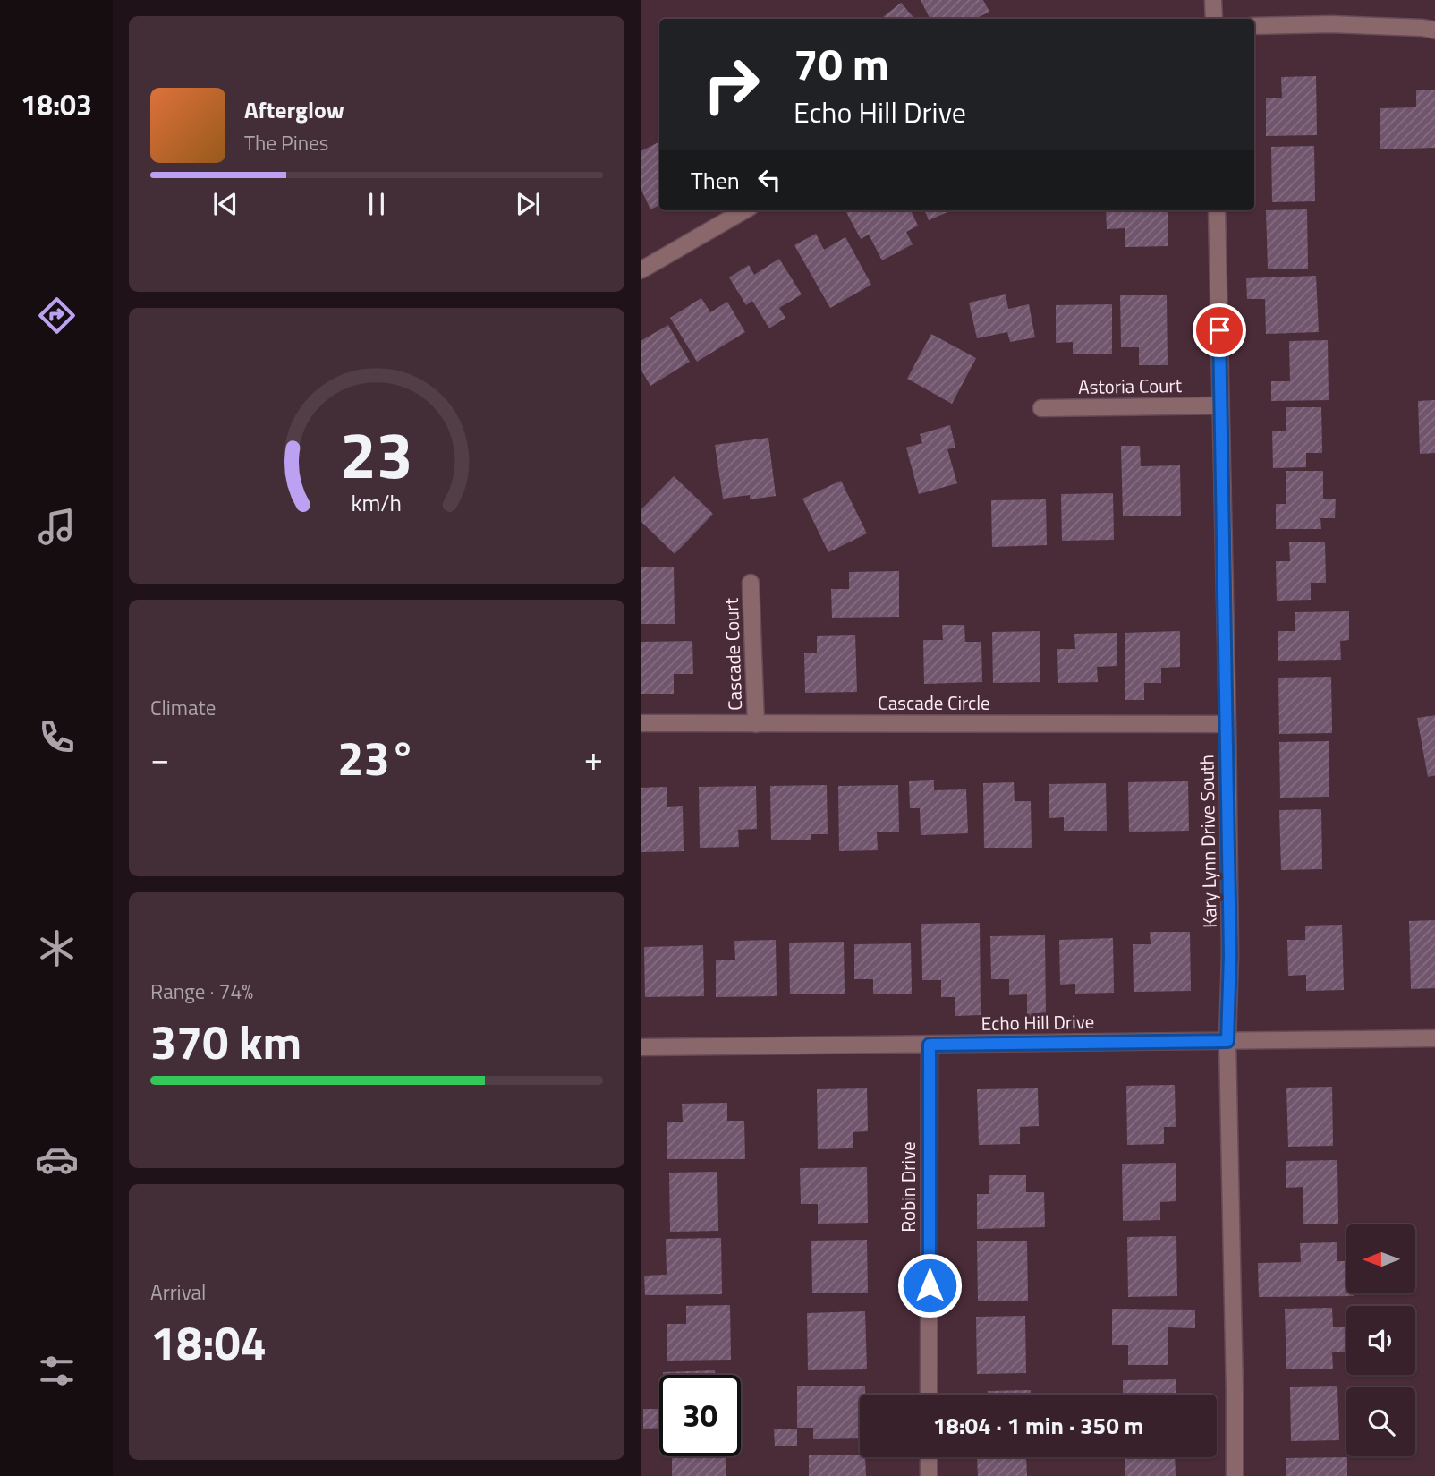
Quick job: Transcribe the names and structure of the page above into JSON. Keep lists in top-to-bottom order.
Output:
{
  "streets": {
    "street": [
      "Astoria Court",
      "Cascade Court",
      "Cascade Circle",
      "Kary Lynn Drive South",
      "Echo Hill Drive",
      "Robin Drive"
    ]
  },
  "crossings": [
    ["Astoria Court", "Kary Lynn Drive South"],
    ["Cascade Court", "Cascade Circle"],
    ["Cascade Circle", "Kary Lynn Drive South"],
    ["Kary Lynn Drive South", "Echo Hill Drive"],
    ["Echo Hill Drive", "Robin Drive"]
  ],
  "north": "left",
  "page": {
    "tabs": "18:03",
    "turn": ["70 m", "Echo Hill Drive"],
    "song": ["Afterglow", "The Pines"],
    "then": "Then",
    "tile": [
      "Climate",
      ["Range · 74%", "370 km"],
      ["Arrival", "18:04"]
    ],
    "heat": ["−", "23°", "+"],
    "limit": "30",
    "trip": "18:04 · 1 min · 350 m",
    "gauge": ["23", "km/h"]
  }
}
